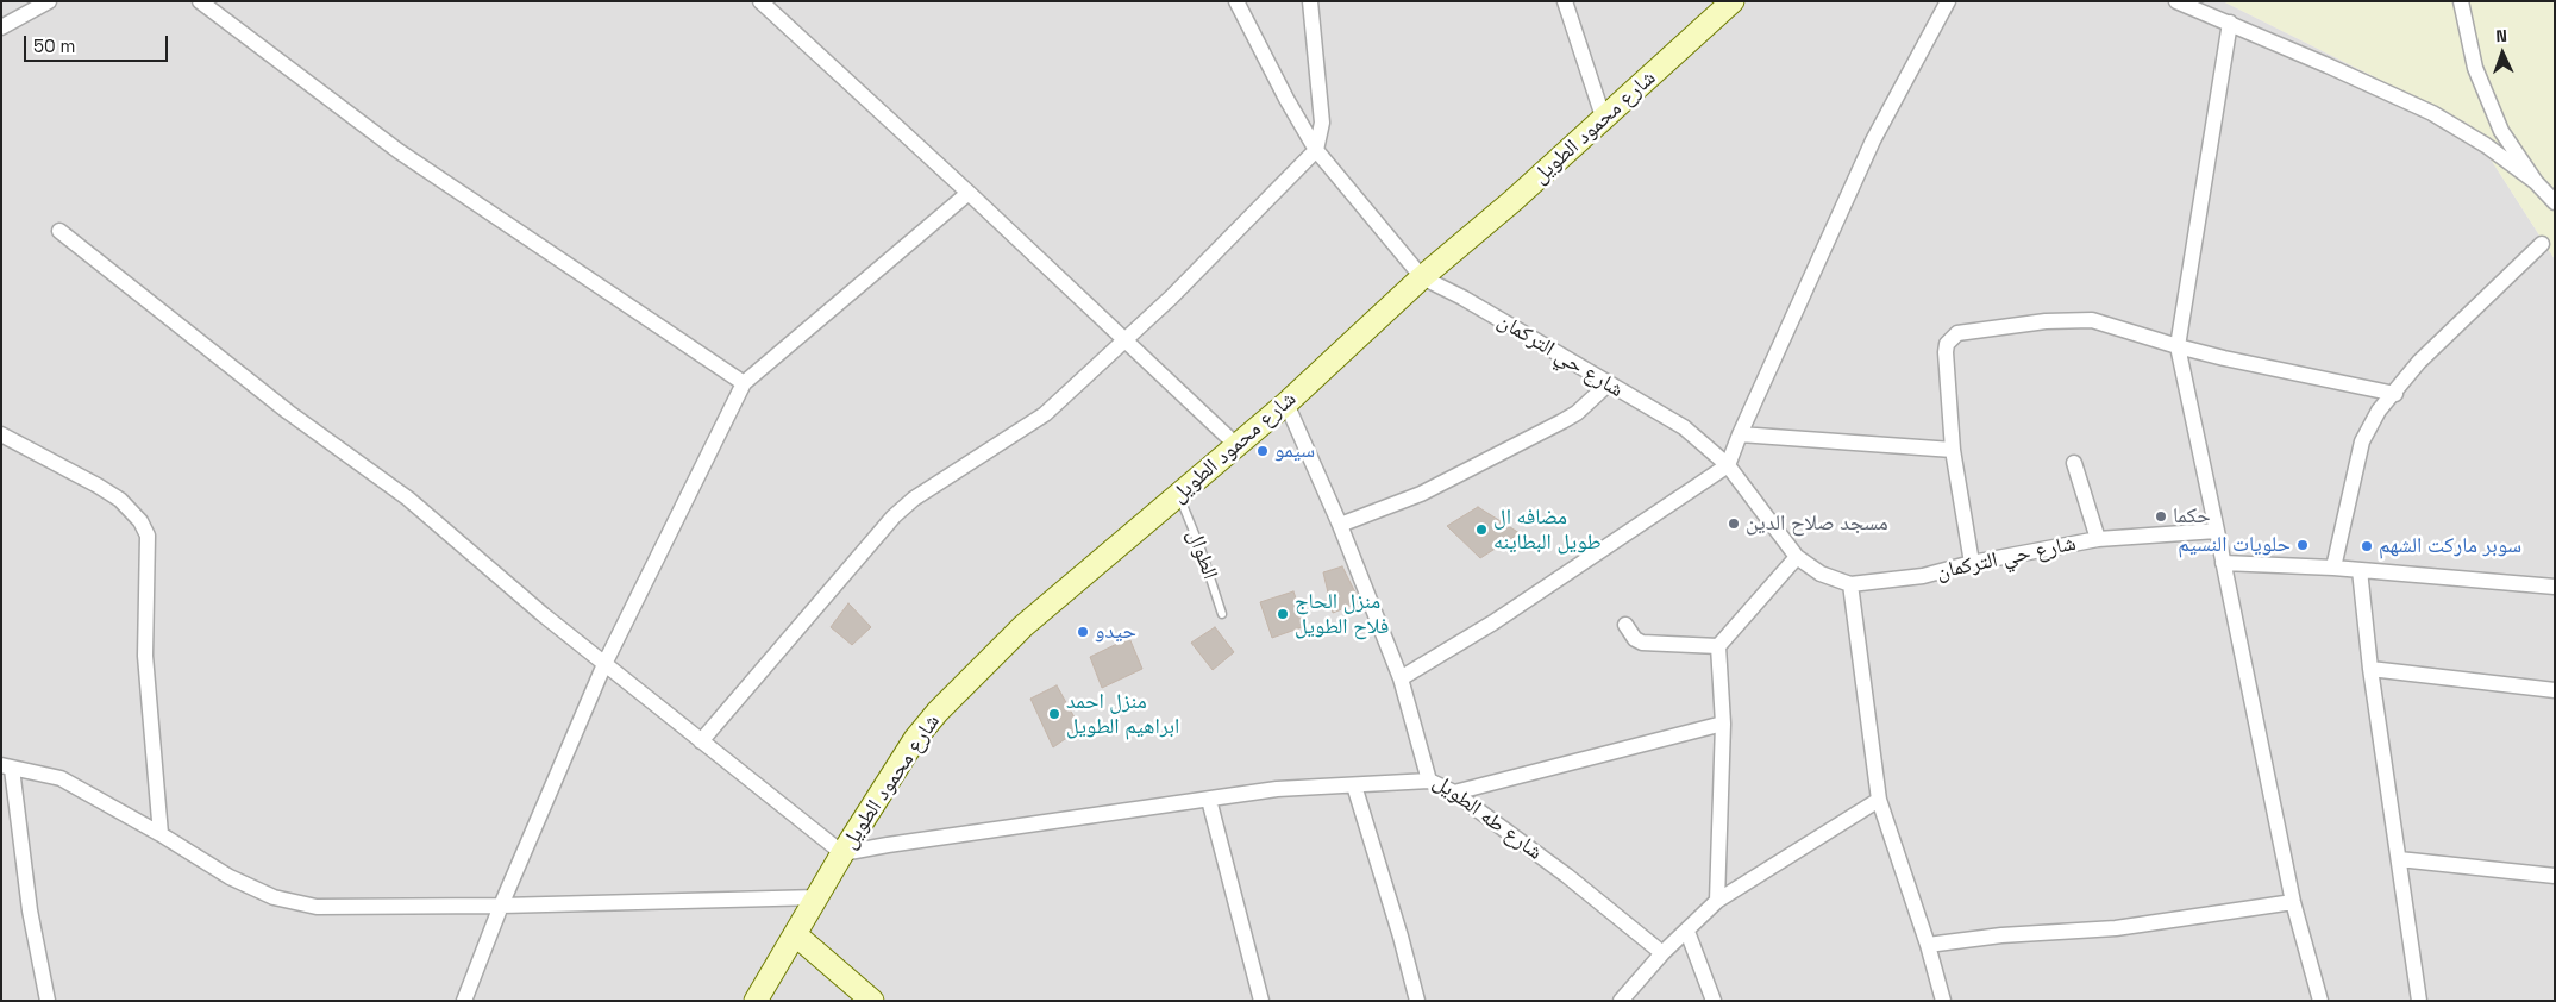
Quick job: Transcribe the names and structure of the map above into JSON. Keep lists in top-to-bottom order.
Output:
{
  "streets": {
    "street": ["شارع محمود الطويل", "شارع حي التركمان", "شارع طه الطويل"],
    "lane": ["الطوال"]
  },
  "crossings": [
    ["شارع محمود الطويل", "شارع حي التركمان"],
    ["شارع محمود الطويل", "الطوال"],
    ["شارع محمود الطويل", "شارع طه الطويل"]
  ],
  "places": [
    "سيمو",
    "حكما",
    "مسجد صلاح الدين",
    "مضافه ال طويل البطاينه",
    "حلويات النسيم",
    "سوبر ماركت الشهم",
    "منزل الحاج فلاح الطويل",
    "حيدو",
    "منزل احمد ابراهيم الطويل"
  ],
  "scale_bar": "50 m",
  "north": "top"
}
